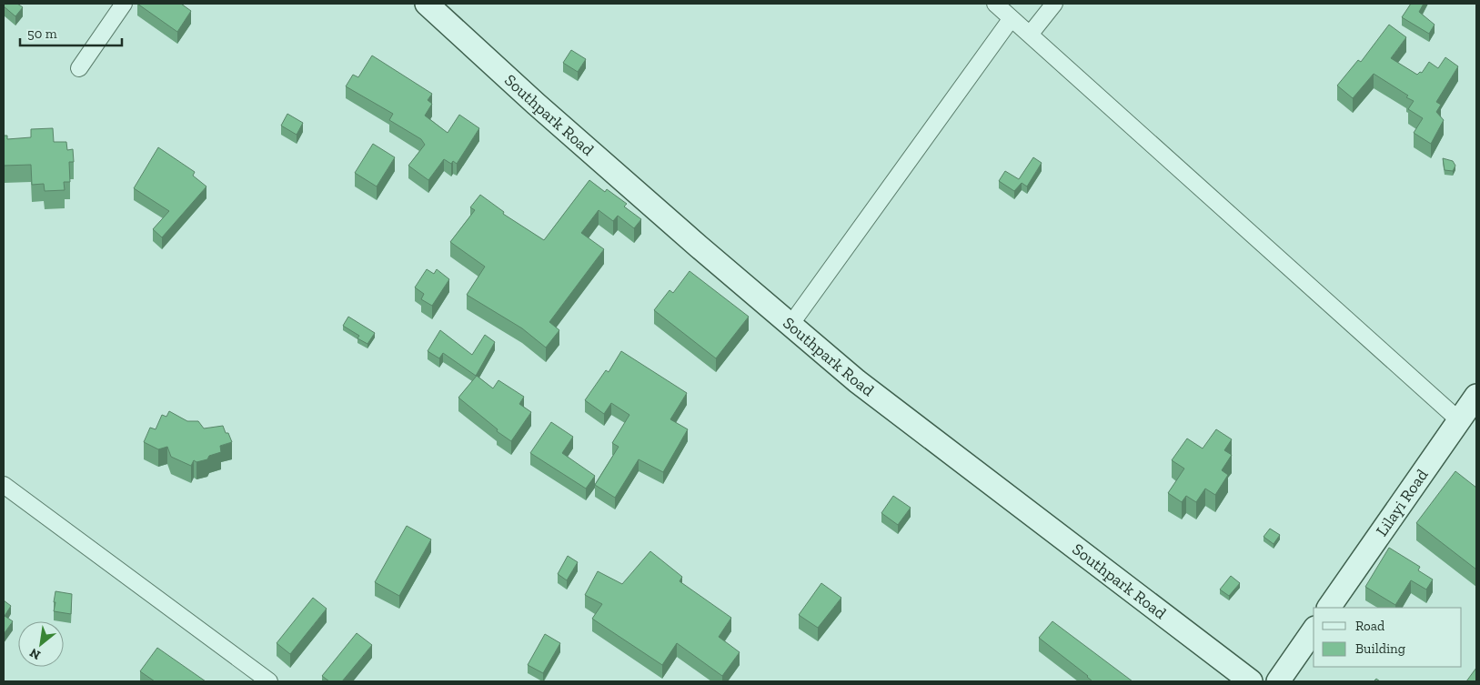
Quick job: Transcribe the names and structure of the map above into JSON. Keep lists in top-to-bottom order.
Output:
{
  "streets": {
    "street": ["Southpark Road", "Lilayi Road"]
  },
  "legend": ["Road", "Building"],
  "scale_bar": "50 m",
  "north": "bottom left"
}
